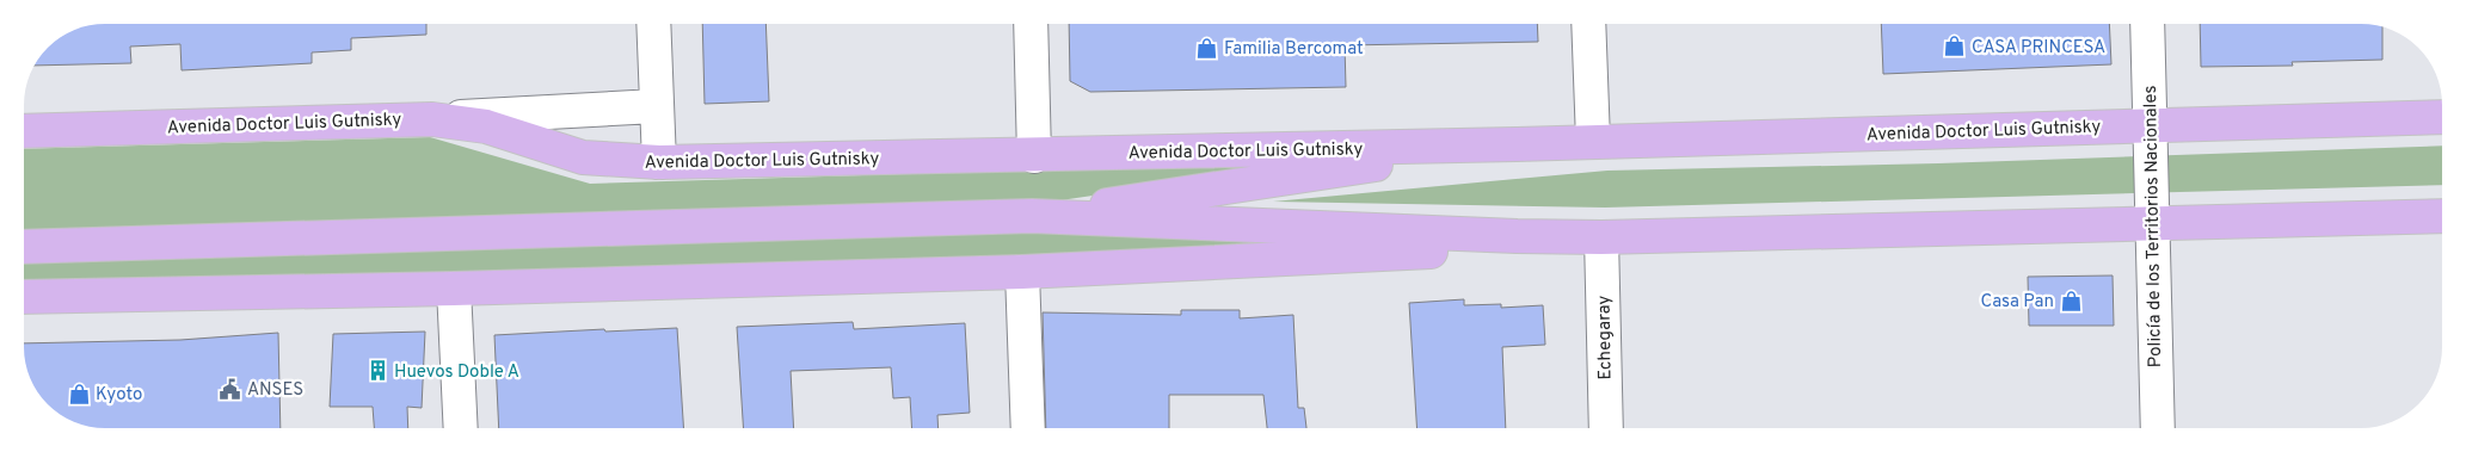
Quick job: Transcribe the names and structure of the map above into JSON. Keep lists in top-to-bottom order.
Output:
{
  "streets": {
    "main road": ["Avenida Doctor Luis Gutnisky"],
    "street": ["Policía de los Territorios Nacionales", "Echegaray"]
  },
  "crossings": [
    ["Avenida Doctor Luis Gutnisky", "Policía de los Territorios Nacionales"],
    ["Avenida Doctor Luis Gutnisky", "Echegaray"]
  ],
  "places": {
    "shop": [
      "CASA PRINCESA",
      "Familia Bercomat",
      "Casa Pan",
      "Kyoto"
    ],
    "building": ["Huevos Doble A"],
    "public building": ["ANSES"]
  }
}
